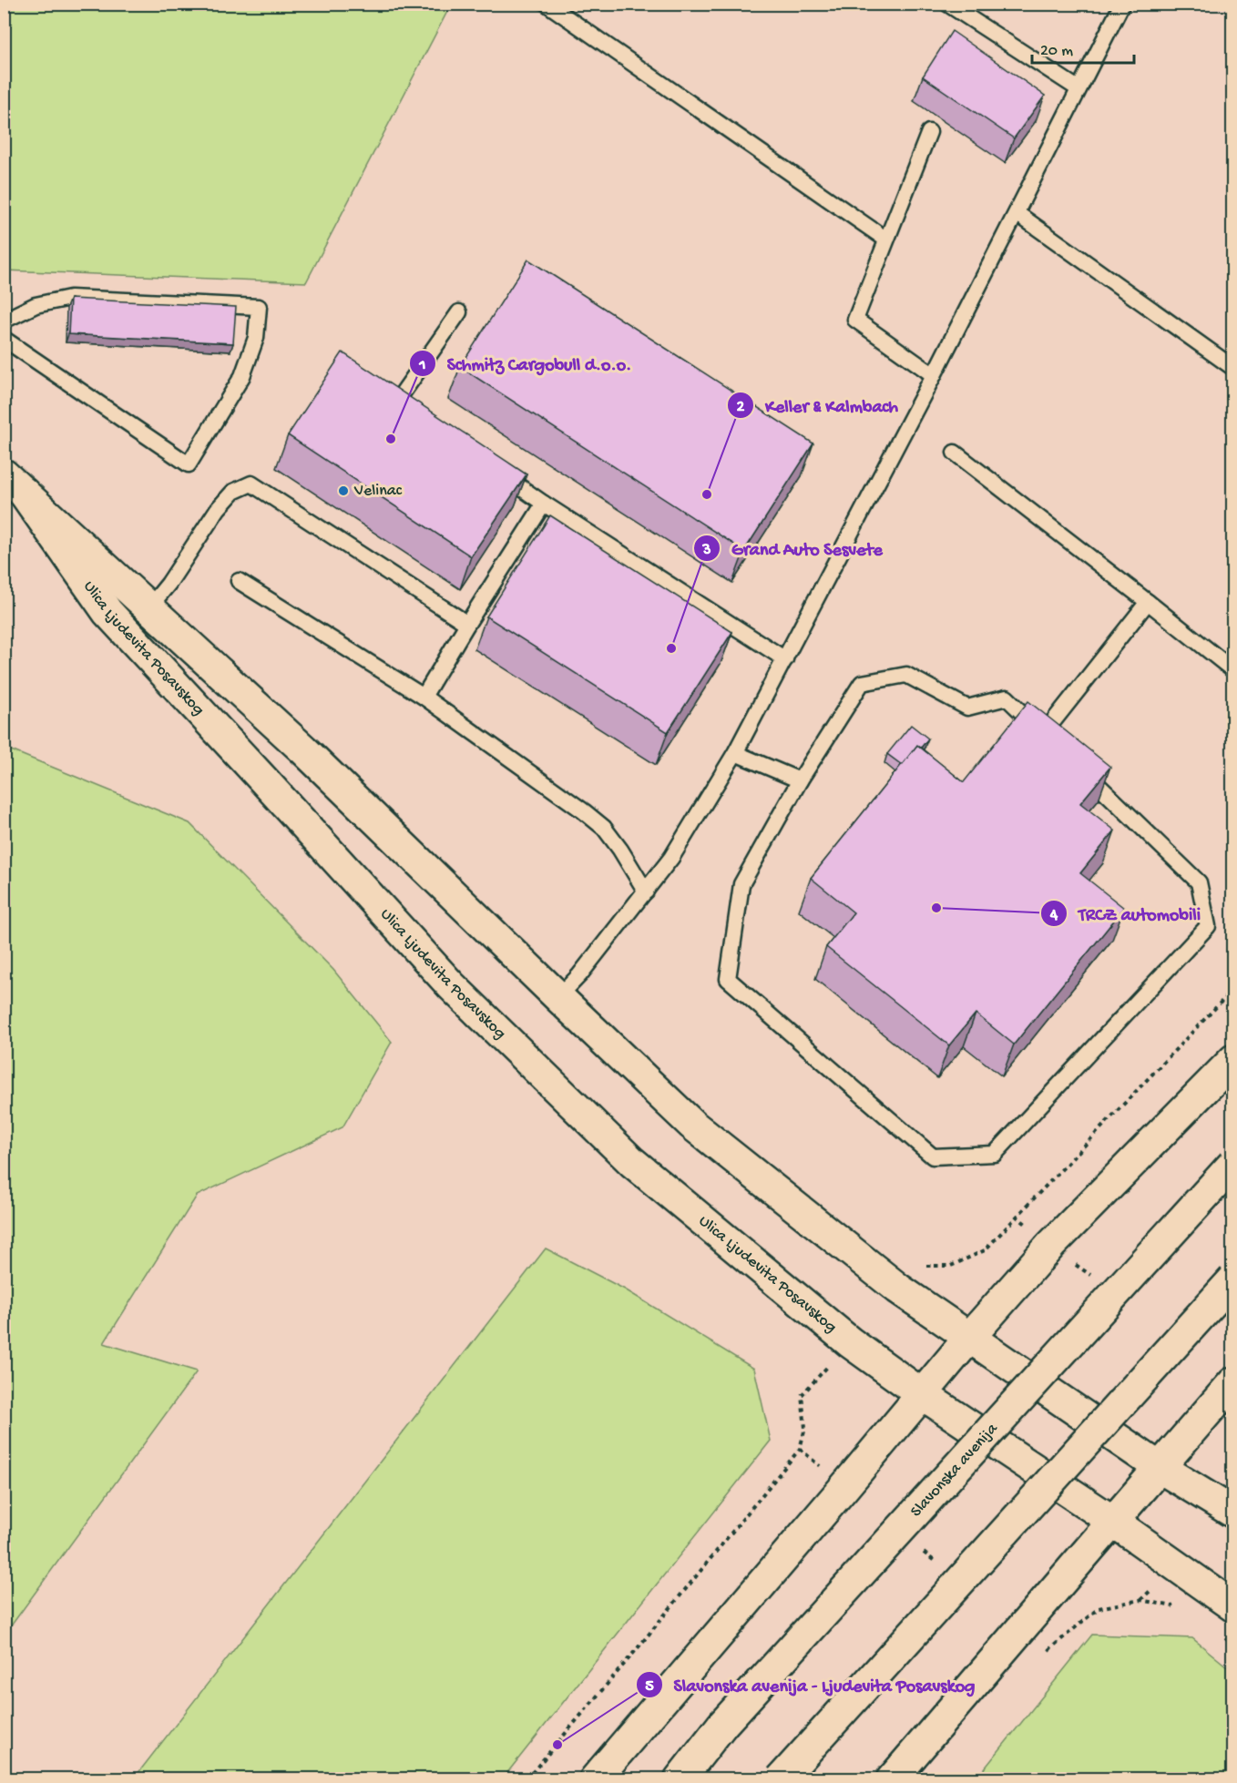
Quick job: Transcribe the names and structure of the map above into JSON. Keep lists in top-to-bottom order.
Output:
{
  "streets": {
    "main road": ["Ulica Ljudevita Posavskog", "Slavonska avenija"]
  },
  "places": [
    "Schmitz Cargobull d.o.o.",
    "Velinac",
    "Keller & Kalmbach",
    "Grand Auto Sesvete",
    "TRCZ automobili",
    "Slavonska avenija - Ljudevita Posavskog"
  ],
  "scale_bar": "20 m"
}
